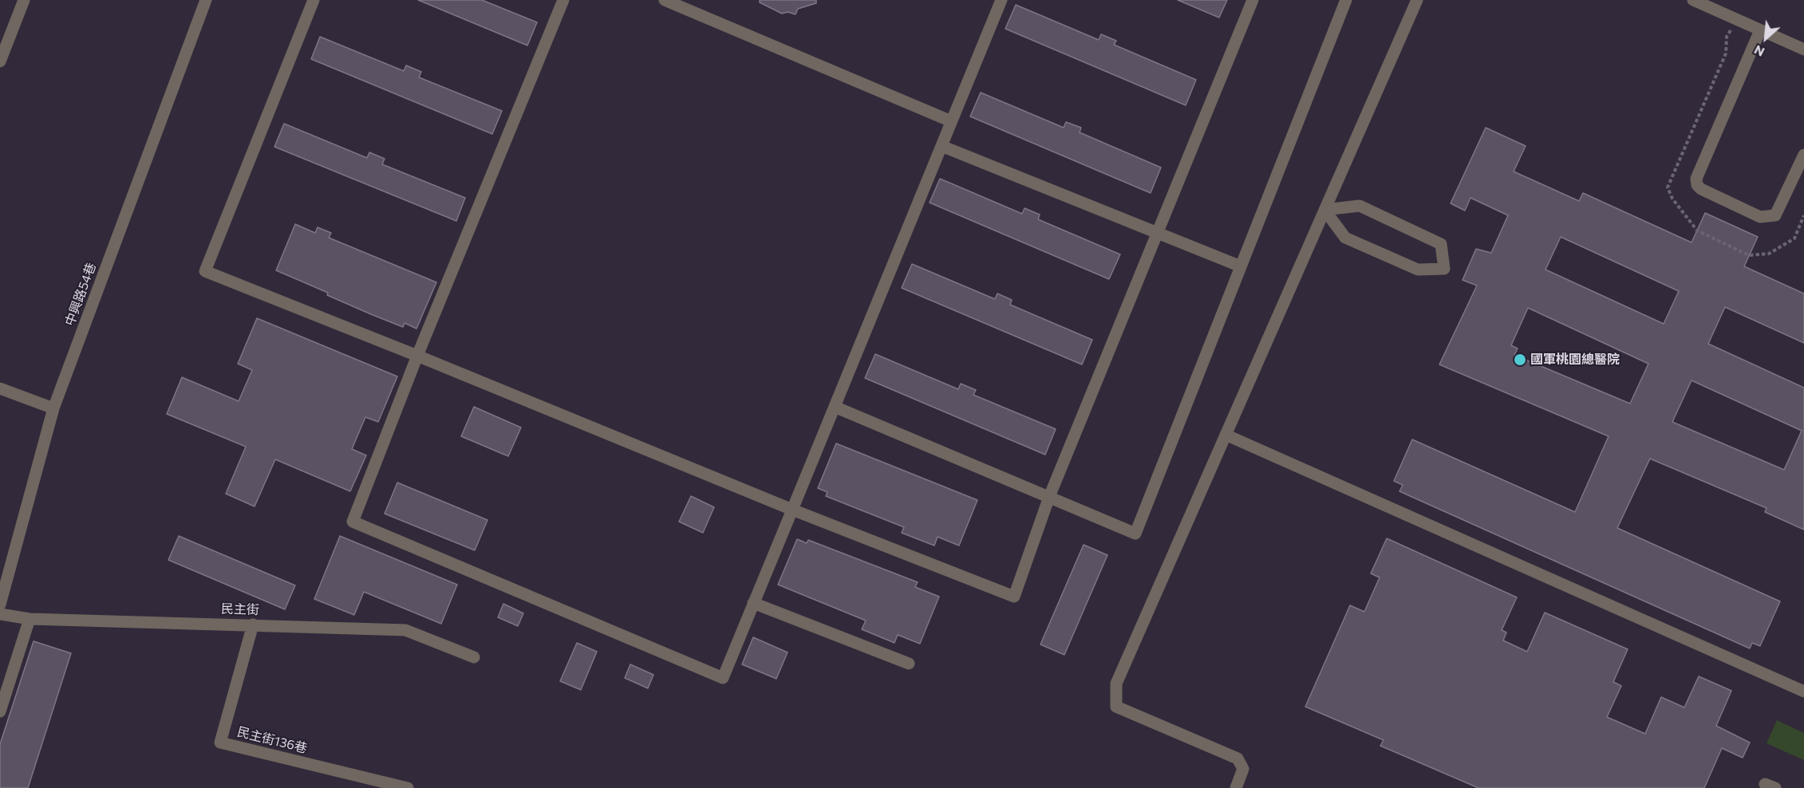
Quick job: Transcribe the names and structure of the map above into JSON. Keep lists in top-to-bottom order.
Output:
{
  "streets": {
    "street": ["中興路54巷", "民主街", "民主街136巷"]
  },
  "crossings": [
    ["民主街", "民主街136巷"]
  ],
  "places": ["國軍桃園總醫院"],
  "north": "bottom left"
}
